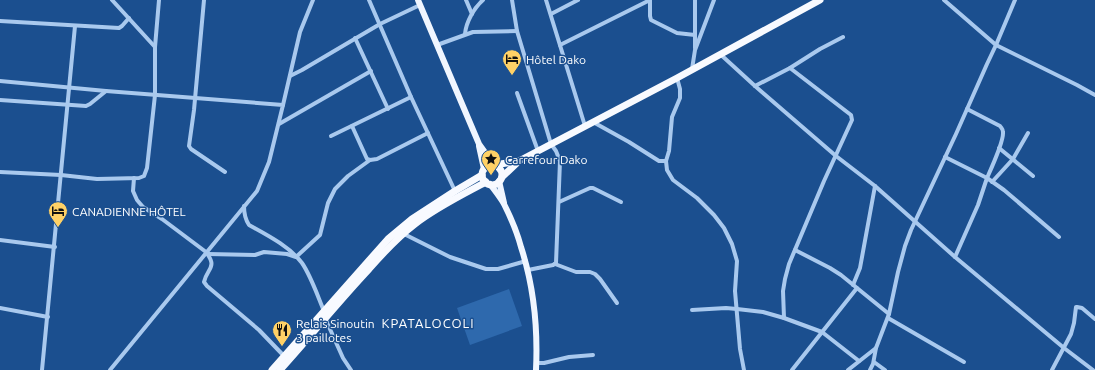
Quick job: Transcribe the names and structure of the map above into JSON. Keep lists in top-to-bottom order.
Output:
{
  "districts": ["KPATALOCOLI"],
  "places": {
    "hotel": ["Hôtel Dako", "CANADIENNE HÔTEL"],
    "place": ["Carrefour Dako"],
    "restaurant": ["Relais Sinoutin 3 paillotes"]
  }
}
